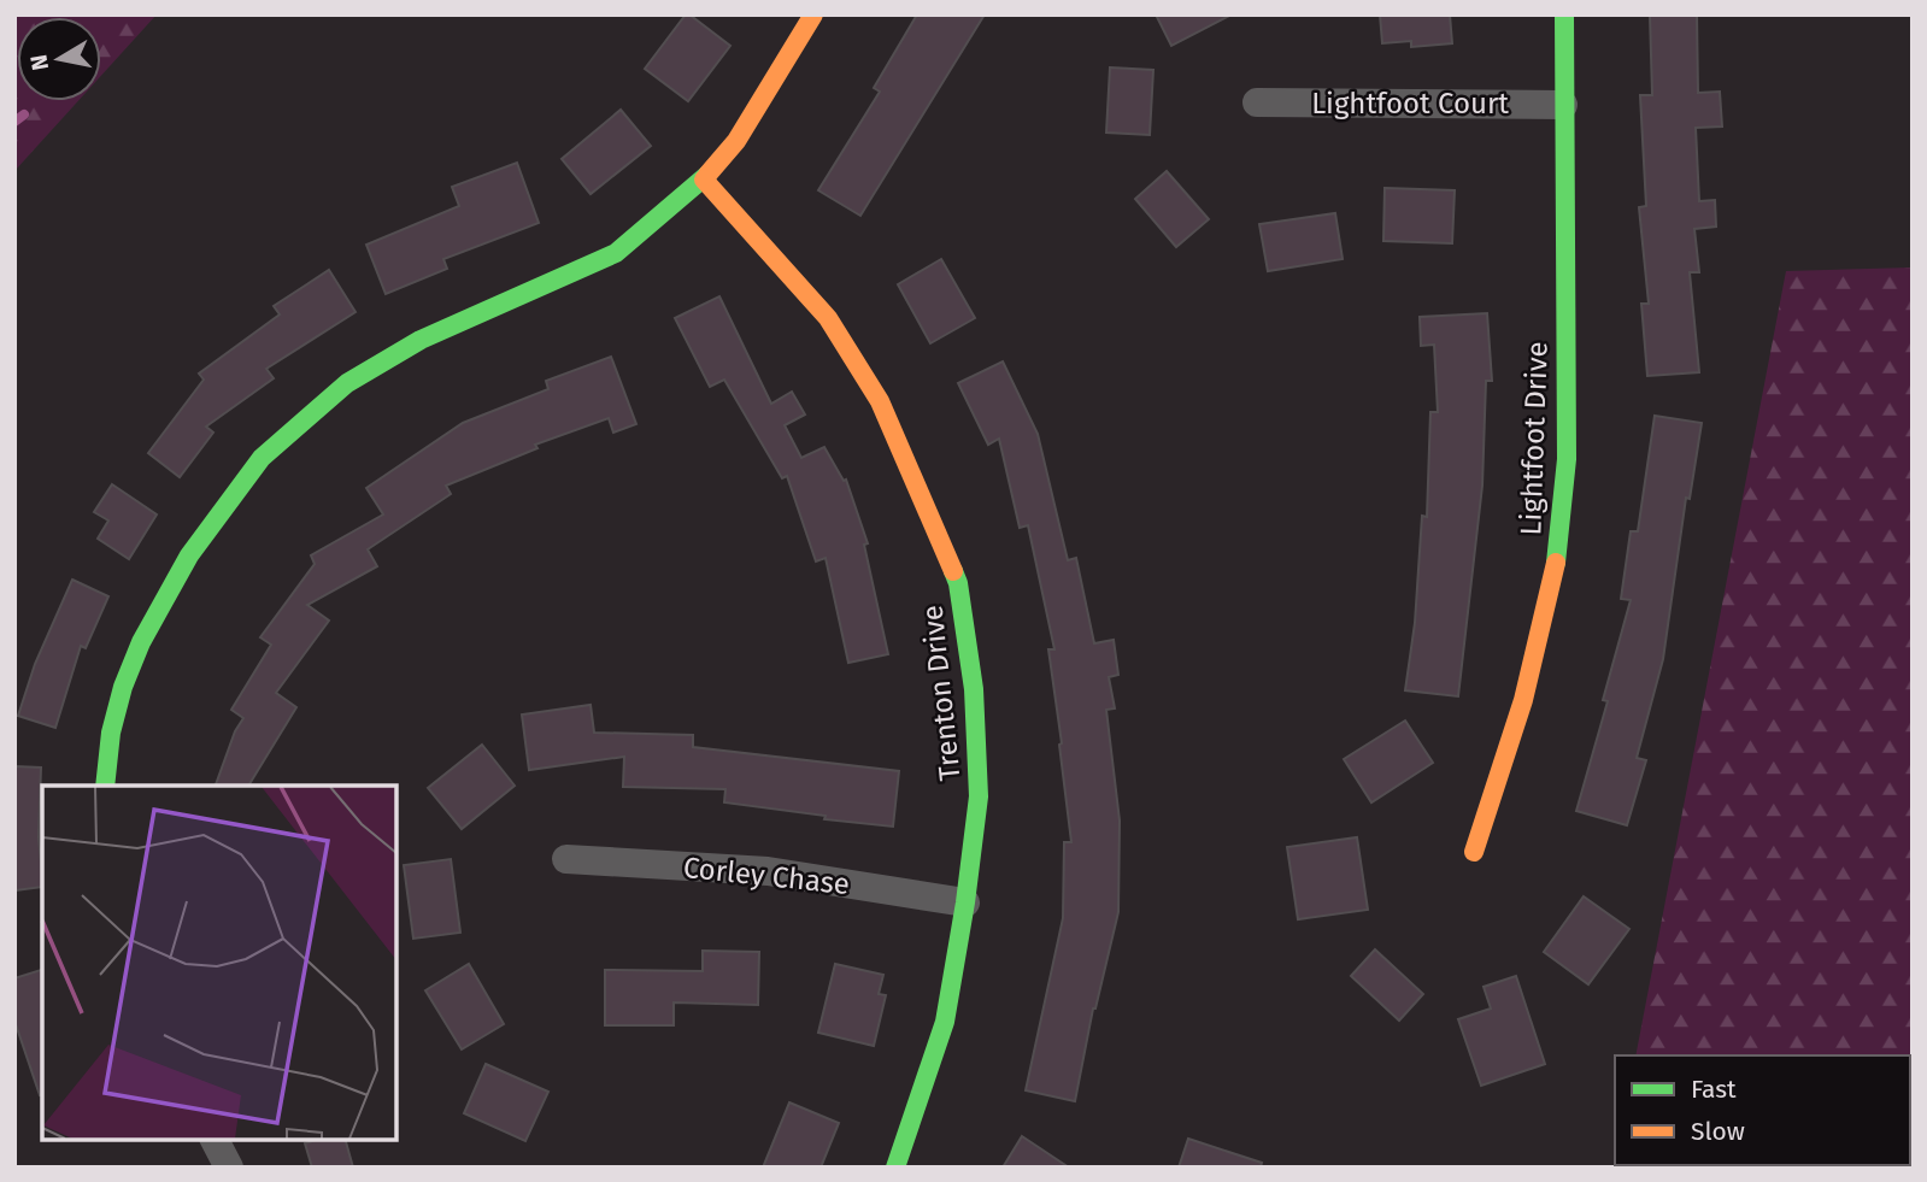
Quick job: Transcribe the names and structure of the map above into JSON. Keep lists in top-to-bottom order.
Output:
{
  "streets": {
    "street": [
      "Lightfoot Court",
      "Lightfoot Drive",
      "Trenton Drive",
      "Corley Chase"
    ]
  },
  "crossings": [
    ["Lightfoot Court", "Lightfoot Drive"],
    ["Trenton Drive", "Corley Chase"]
  ],
  "legend": ["Fast", "Slow"],
  "north": "left"
}
